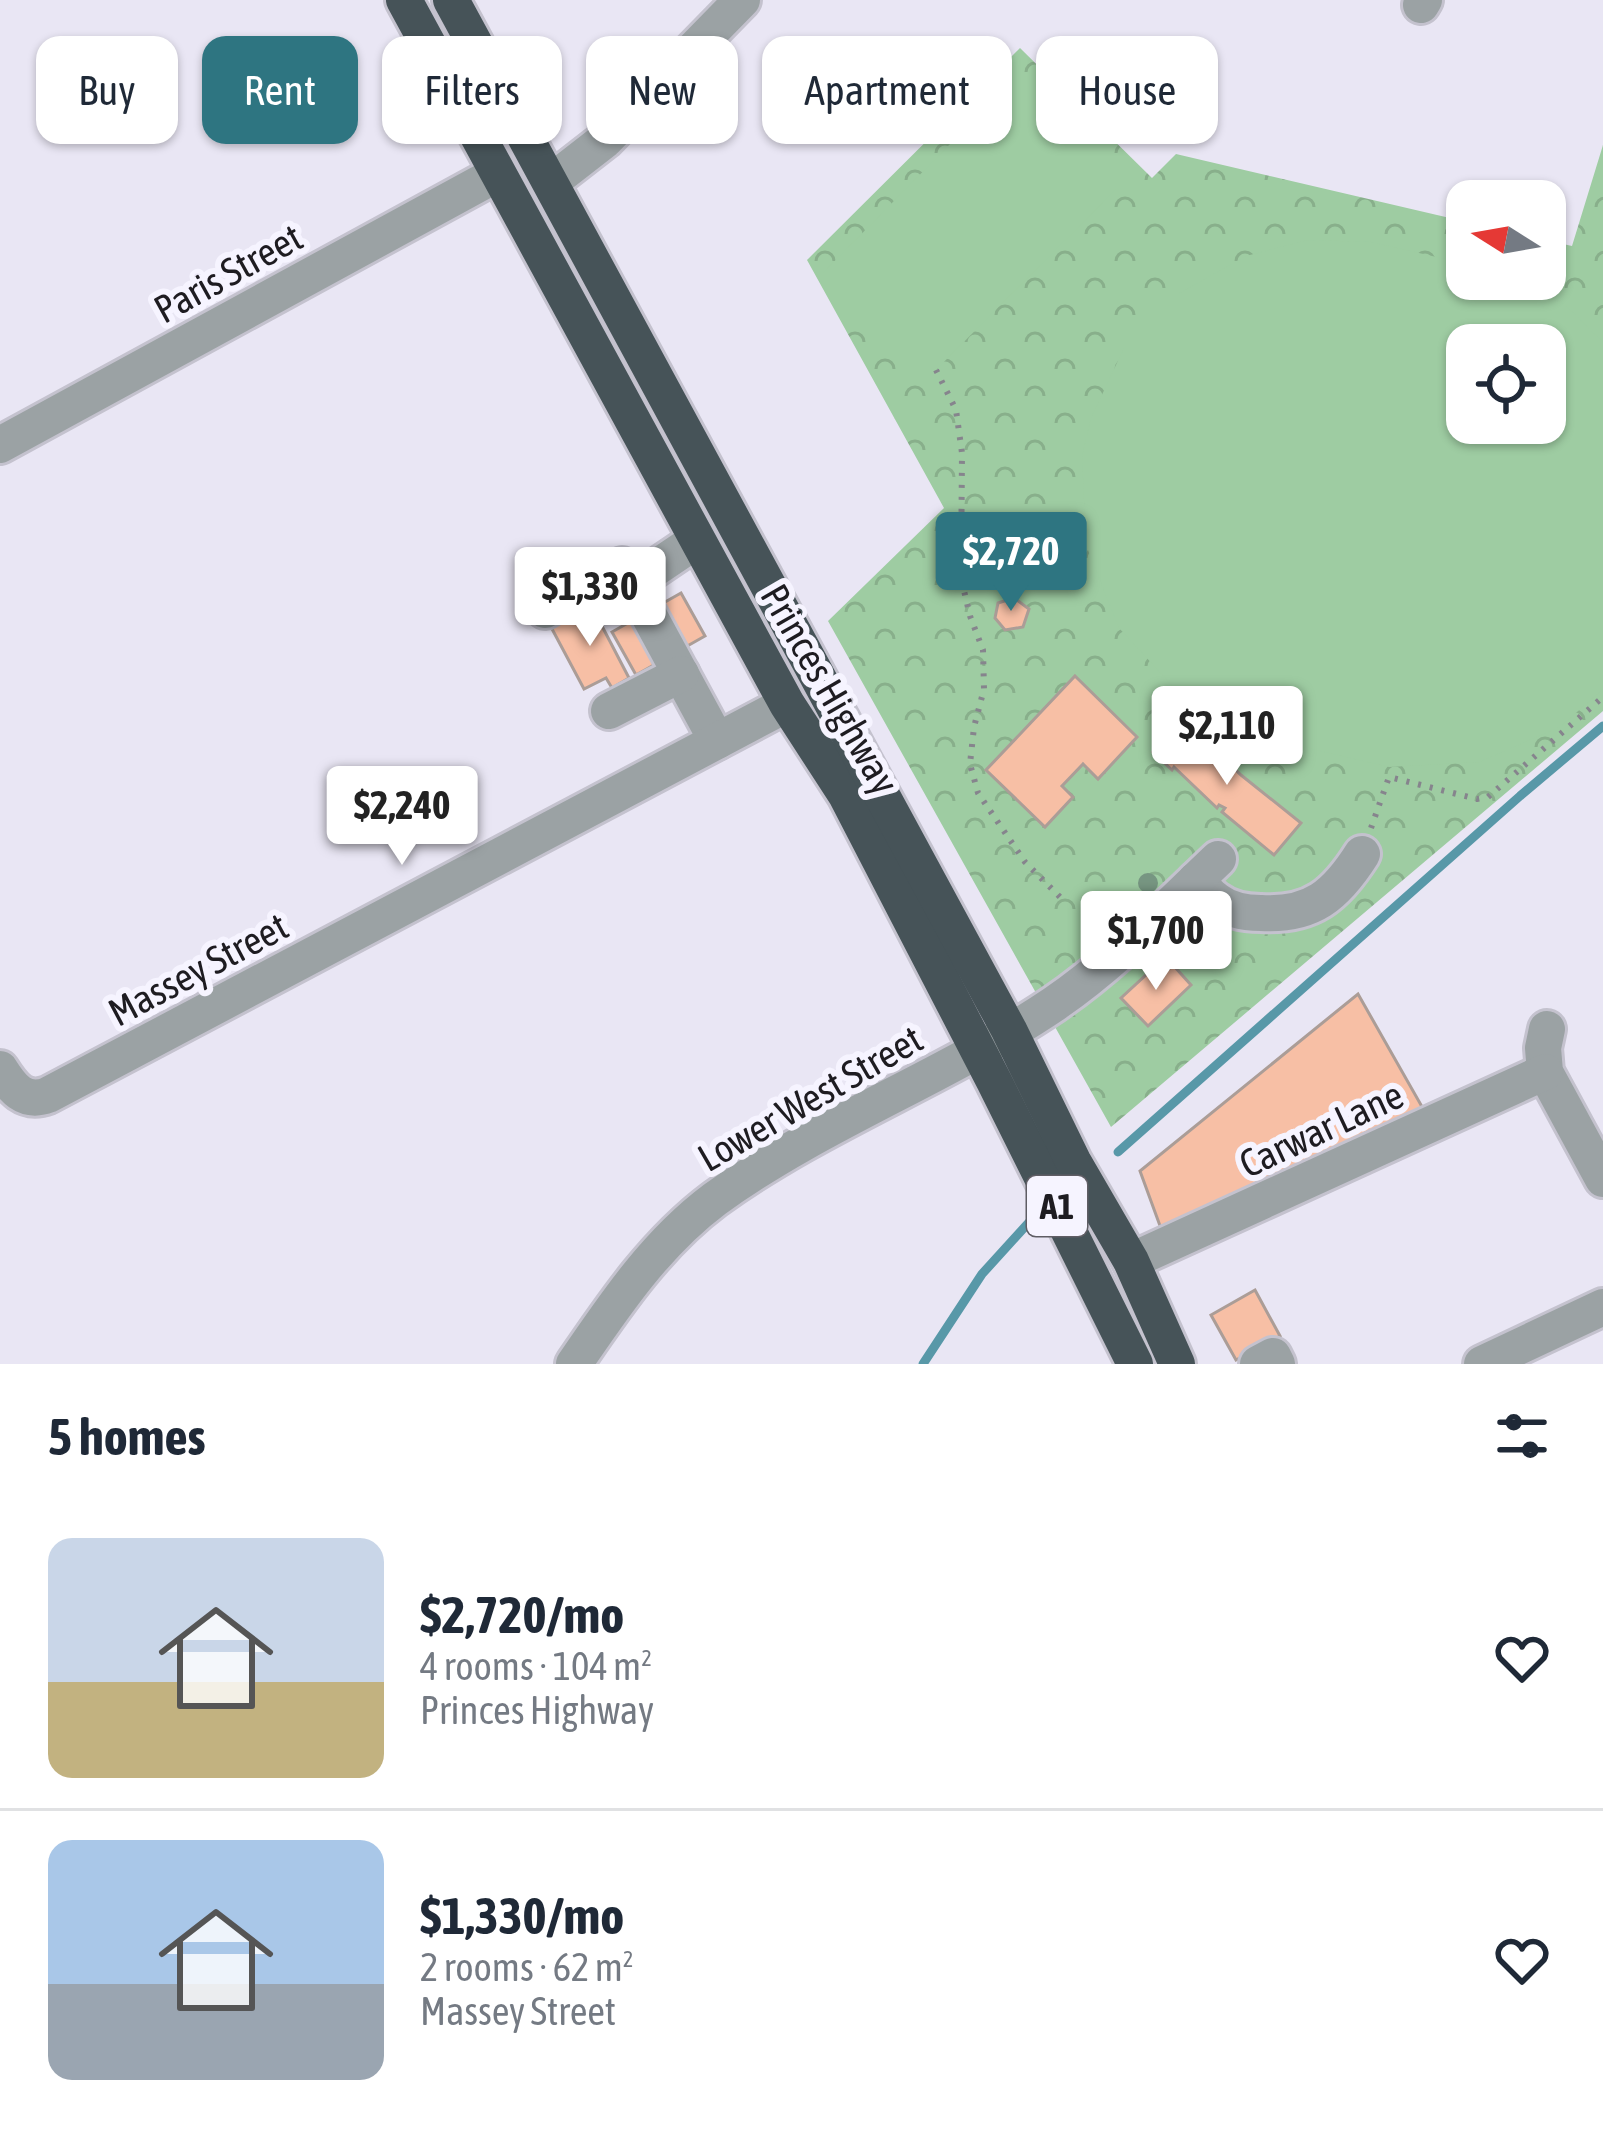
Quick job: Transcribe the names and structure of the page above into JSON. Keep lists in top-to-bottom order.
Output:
{
  "streets": {
    "highway": ["Princes Highway", "A1"],
    "street": [
      "Paris Street",
      "Massey Street",
      "Lower West Street",
      "Carwar Lane"
    ]
  },
  "crossings": [
    ["Paris Street", "Princes Highway"],
    ["Princes Highway", "Massey Street"],
    ["Princes Highway", "Lower West Street"],
    ["Princes Highway", "Carwar Lane"]
  ],
  "north": "left",
  "page": {
    "chip": [
      "Buy",
      "Rent",
      "Filters",
      "New",
      "Apartment",
      "House"
    ],
    "price": [
      "$2,720",
      "$1,330",
      "$2,110",
      "$2,240",
      "$1,700"
    ],
    "heading": "5 homes",
    "list": [
      {
        "name": "$2,720/mo",
        "note": "4 rooms · 104 m² · Princes Highway"
      },
      {
        "name": "$1,330/mo",
        "note": "2 rooms · 62 m² · Massey Street"
      }
    ]
  }
}
